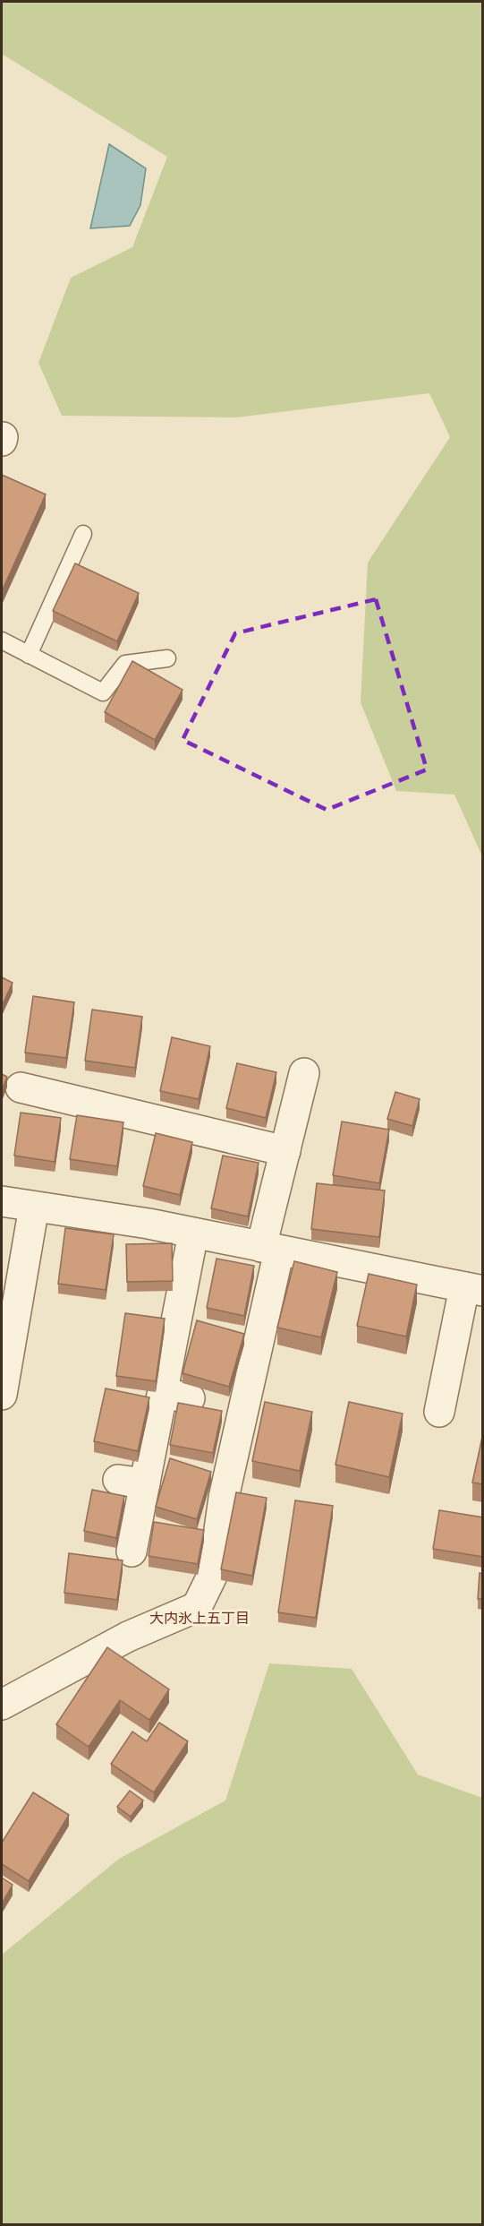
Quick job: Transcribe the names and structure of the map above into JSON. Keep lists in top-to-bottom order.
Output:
{
  "districts": ["大内氷上五丁目"]
}
